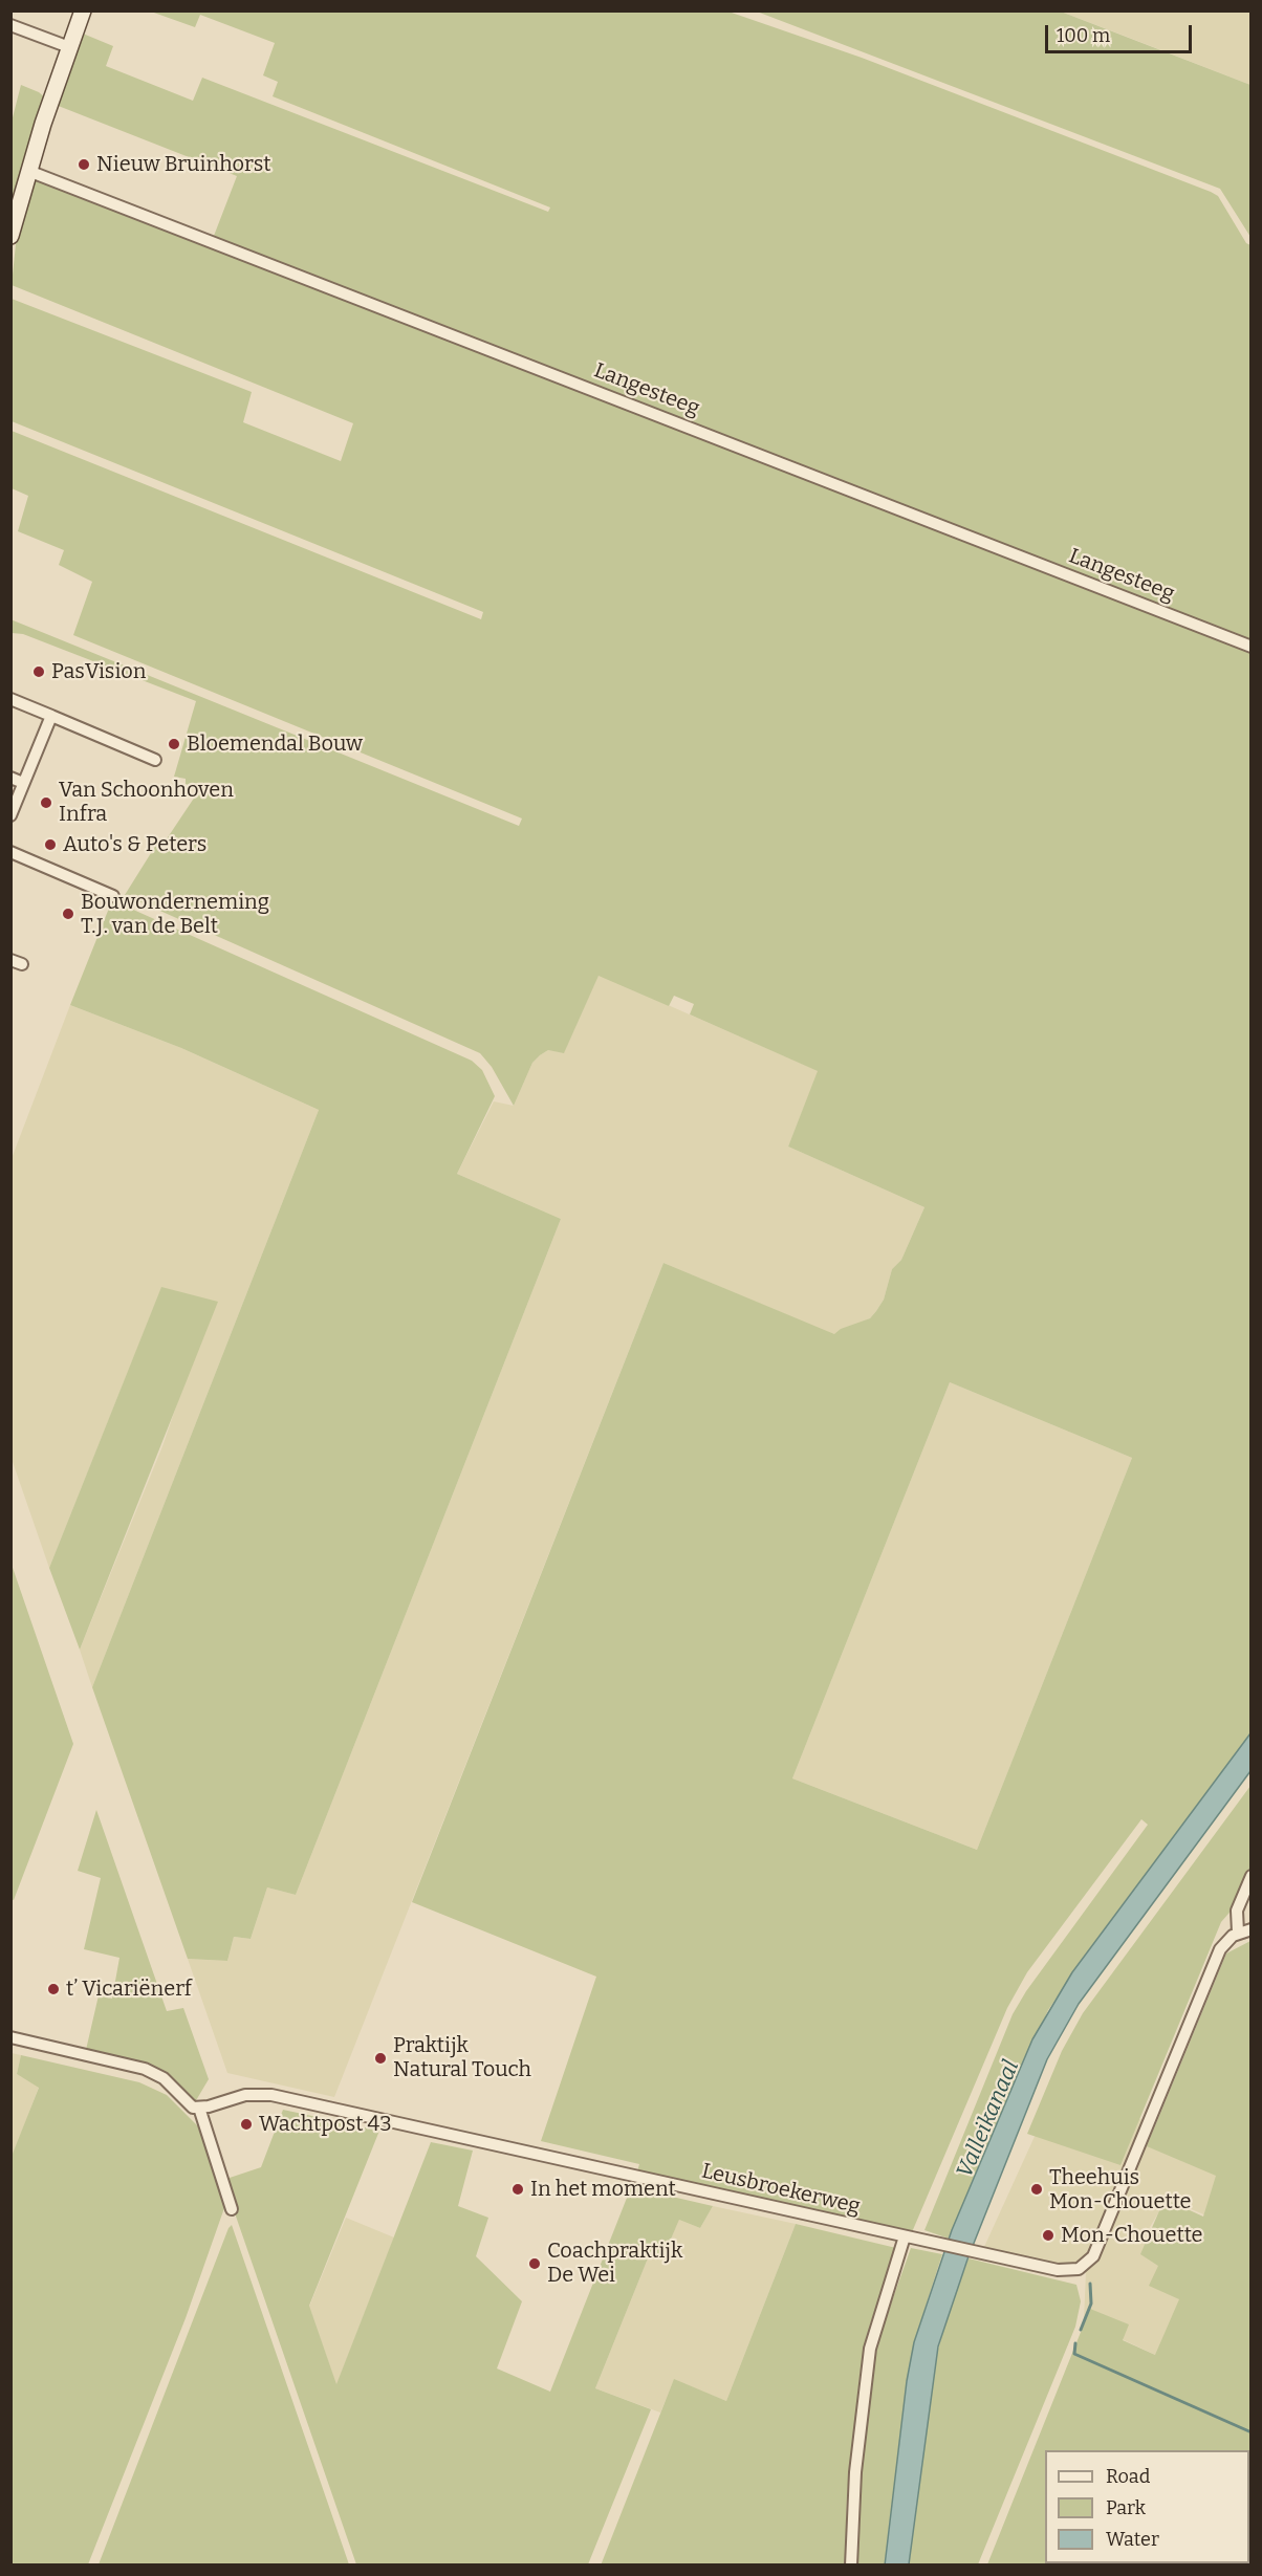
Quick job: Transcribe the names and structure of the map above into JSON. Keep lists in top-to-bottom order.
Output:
{
  "streets": {
    "street": ["Langesteeg", "Leusbroekerweg"]
  },
  "water": ["Valleikanaal"],
  "places": [
    "Nieuw Bruinhorst",
    "PasVision",
    "Bloemendal Bouw",
    "Van Schoonhoven Infra",
    "Auto's & Peters",
    "Bouwonderneming T.J. van de Belt",
    "t’ Vicariënerf",
    "Praktijk Natural Touch",
    "Wachtpost 43",
    "In het moment",
    "Theehuis Mon-Chouette",
    "Mon-Chouette",
    "Coachpraktijk De Wei"
  ],
  "legend": ["Road", "Park", "Water"],
  "scale_bar": "100 m"
}
